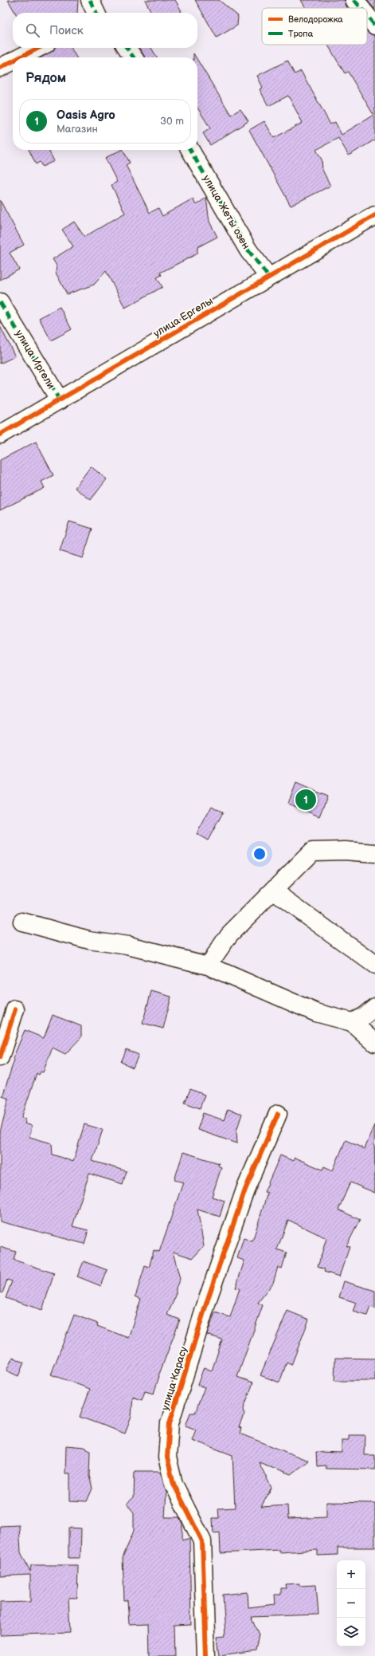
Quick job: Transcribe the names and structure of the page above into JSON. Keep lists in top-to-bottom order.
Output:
{
  "streets": {
    "street": [
      "улица Жеты озен",
      "улица Ергелы",
      "улица Иргели",
      "улица Карасу"
    ]
  },
  "crossings": [
    ["улица Жеты озен", "улица Ергелы"],
    ["улица Ергелы", "улица Иргели"]
  ],
  "legend": ["Велодорожка", "Тропа"],
  "page": {
    "search": "Поиск",
    "heading": "Рядом",
    "list": [
      {
        "mark": "1",
        "name": "Oasis Agro",
        "note": "Магазин",
        "value": "30 m"
      }
    ],
    "pins": "1",
    "map_buttons": ["+", "−"]
  }
}
